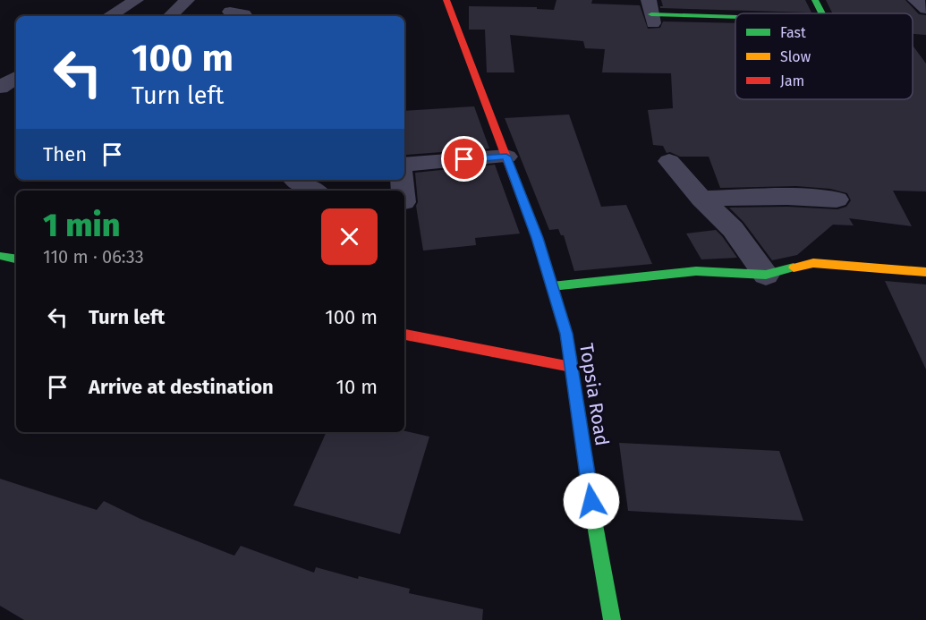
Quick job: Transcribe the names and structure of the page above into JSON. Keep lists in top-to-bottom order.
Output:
{
  "streets": {
    "street": ["Topsia Road"]
  },
  "legend": ["Fast", "Slow", "Jam"],
  "page": {
    "turn": ["100 m", "Turn left"],
    "then": "Then",
    "heading": ["1 min", "110 m · 06:33"],
    "list": [
      {
        "name": "Turn left",
        "value": "100 m"
      },
      {
        "name": "Arrive at destination",
        "value": "10 m"
      }
    ]
  }
}
